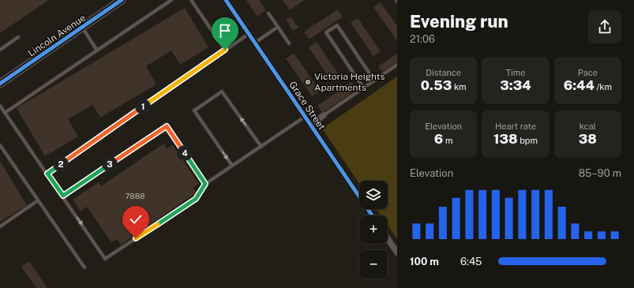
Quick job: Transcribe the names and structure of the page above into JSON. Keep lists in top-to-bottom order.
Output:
{
  "streets": {
    "street": ["Lincoln Avenue", "Grace Street"]
  },
  "places": ["Victoria Heights Apartments"],
  "house_numbers": ["7888"],
  "page": {
    "heading": ["Evening run", "21:06"],
    "stats": [
      ["Distance", "0.53 km"],
      ["Time", "3:34"],
      ["Pace", "6:44 /km"],
      ["Elevation", "6 m"],
      ["Heart rate", "138 bpm"],
      ["kcal", "38"]
    ],
    "pins": [
      "1",
      "4",
      "2",
      "3"
    ],
    "chart": ["Elevation", "85–90 m"],
    "map_buttons": ["+", "−"],
    "list": [
      {
        "name": "100 m",
        "note": "6:45"
      }
    ]
  }
}
